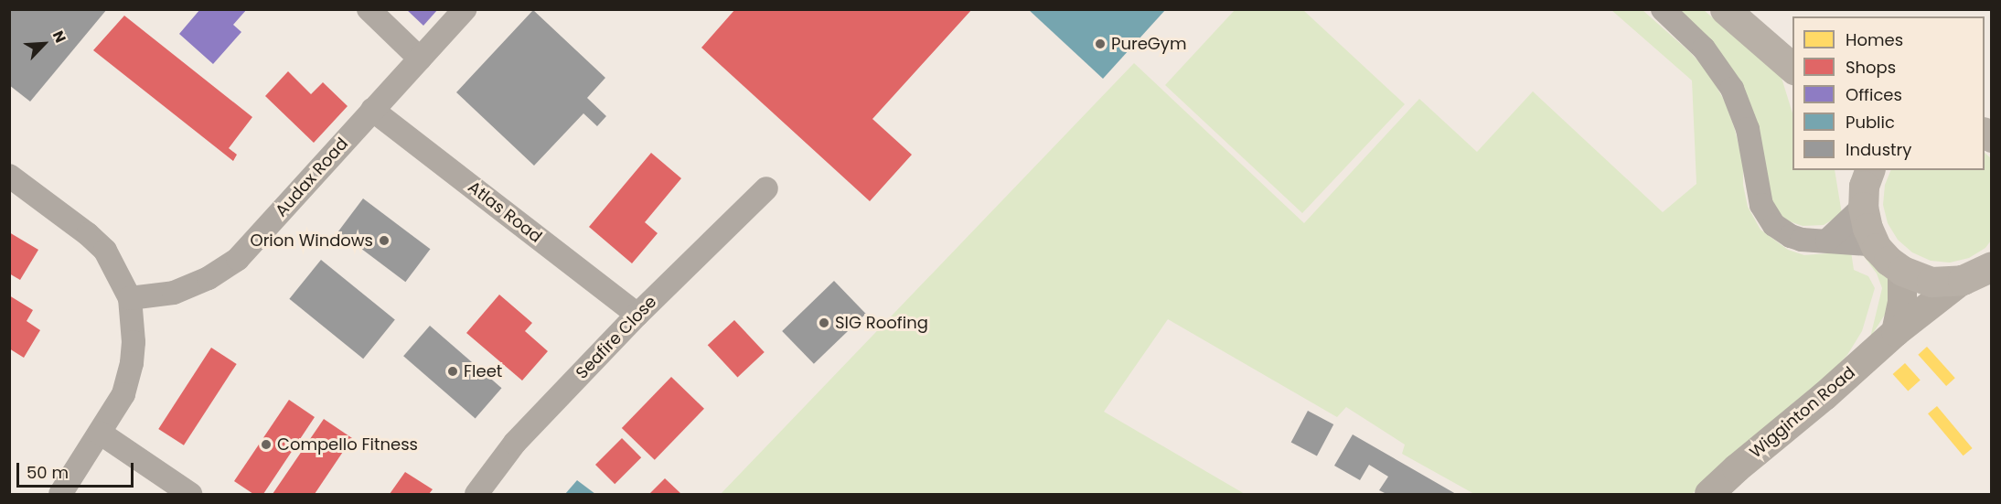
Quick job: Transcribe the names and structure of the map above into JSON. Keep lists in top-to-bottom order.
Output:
{
  "streets": {
    "main road": ["Wigginton Road"],
    "street": ["Audax Road", "Atlas Road", "Seafire Close"]
  },
  "crossings": [
    ["Audax Road", "Atlas Road"],
    ["Atlas Road", "Seafire Close"]
  ],
  "places": [
    "PureGym",
    "Orion Windows",
    "SIG Roofing",
    "Fleet",
    "Compello Fitness"
  ],
  "legend": [
    "Homes",
    "Shops",
    "Offices",
    "Public",
    "Industry"
  ],
  "scale_bar": "50 m",
  "north": "top right"
}
